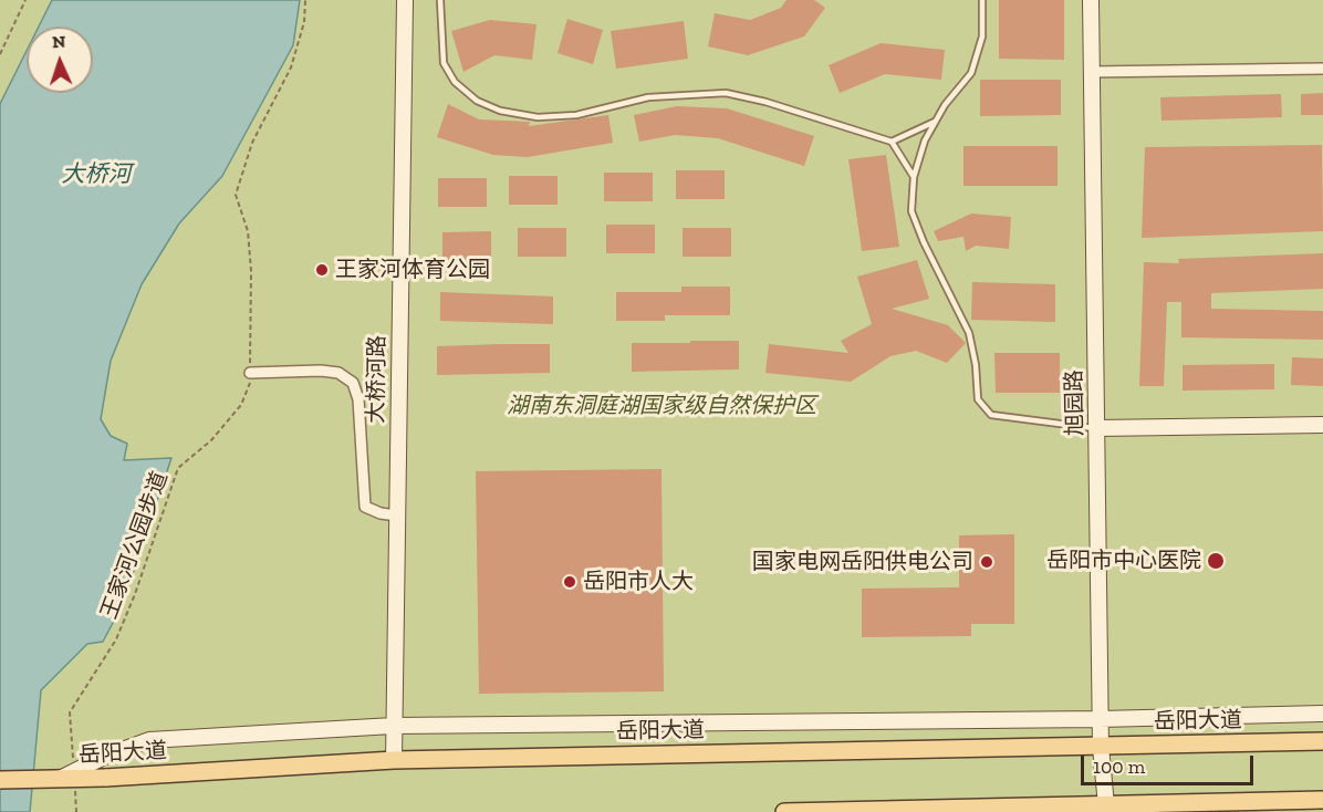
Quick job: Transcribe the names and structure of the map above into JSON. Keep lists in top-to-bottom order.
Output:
{
  "streets": {
    "main road": ["岳阳大道"],
    "street": ["大桥河路", "旭园路"],
    "path": ["王家河公园步道"]
  },
  "crossings": [
    ["大桥河路", "岳阳大道"],
    ["旭园路", "岳阳大道"]
  ],
  "water": ["大桥河"],
  "parks": ["湖南东洞庭湖国家级自然保护区"],
  "places": [
    "王家河体育公园",
    "岳阳市中心医院",
    "国家电网岳阳供电公司",
    "岳阳市人大"
  ],
  "scale_bar": "100 m",
  "north": "top"
}
